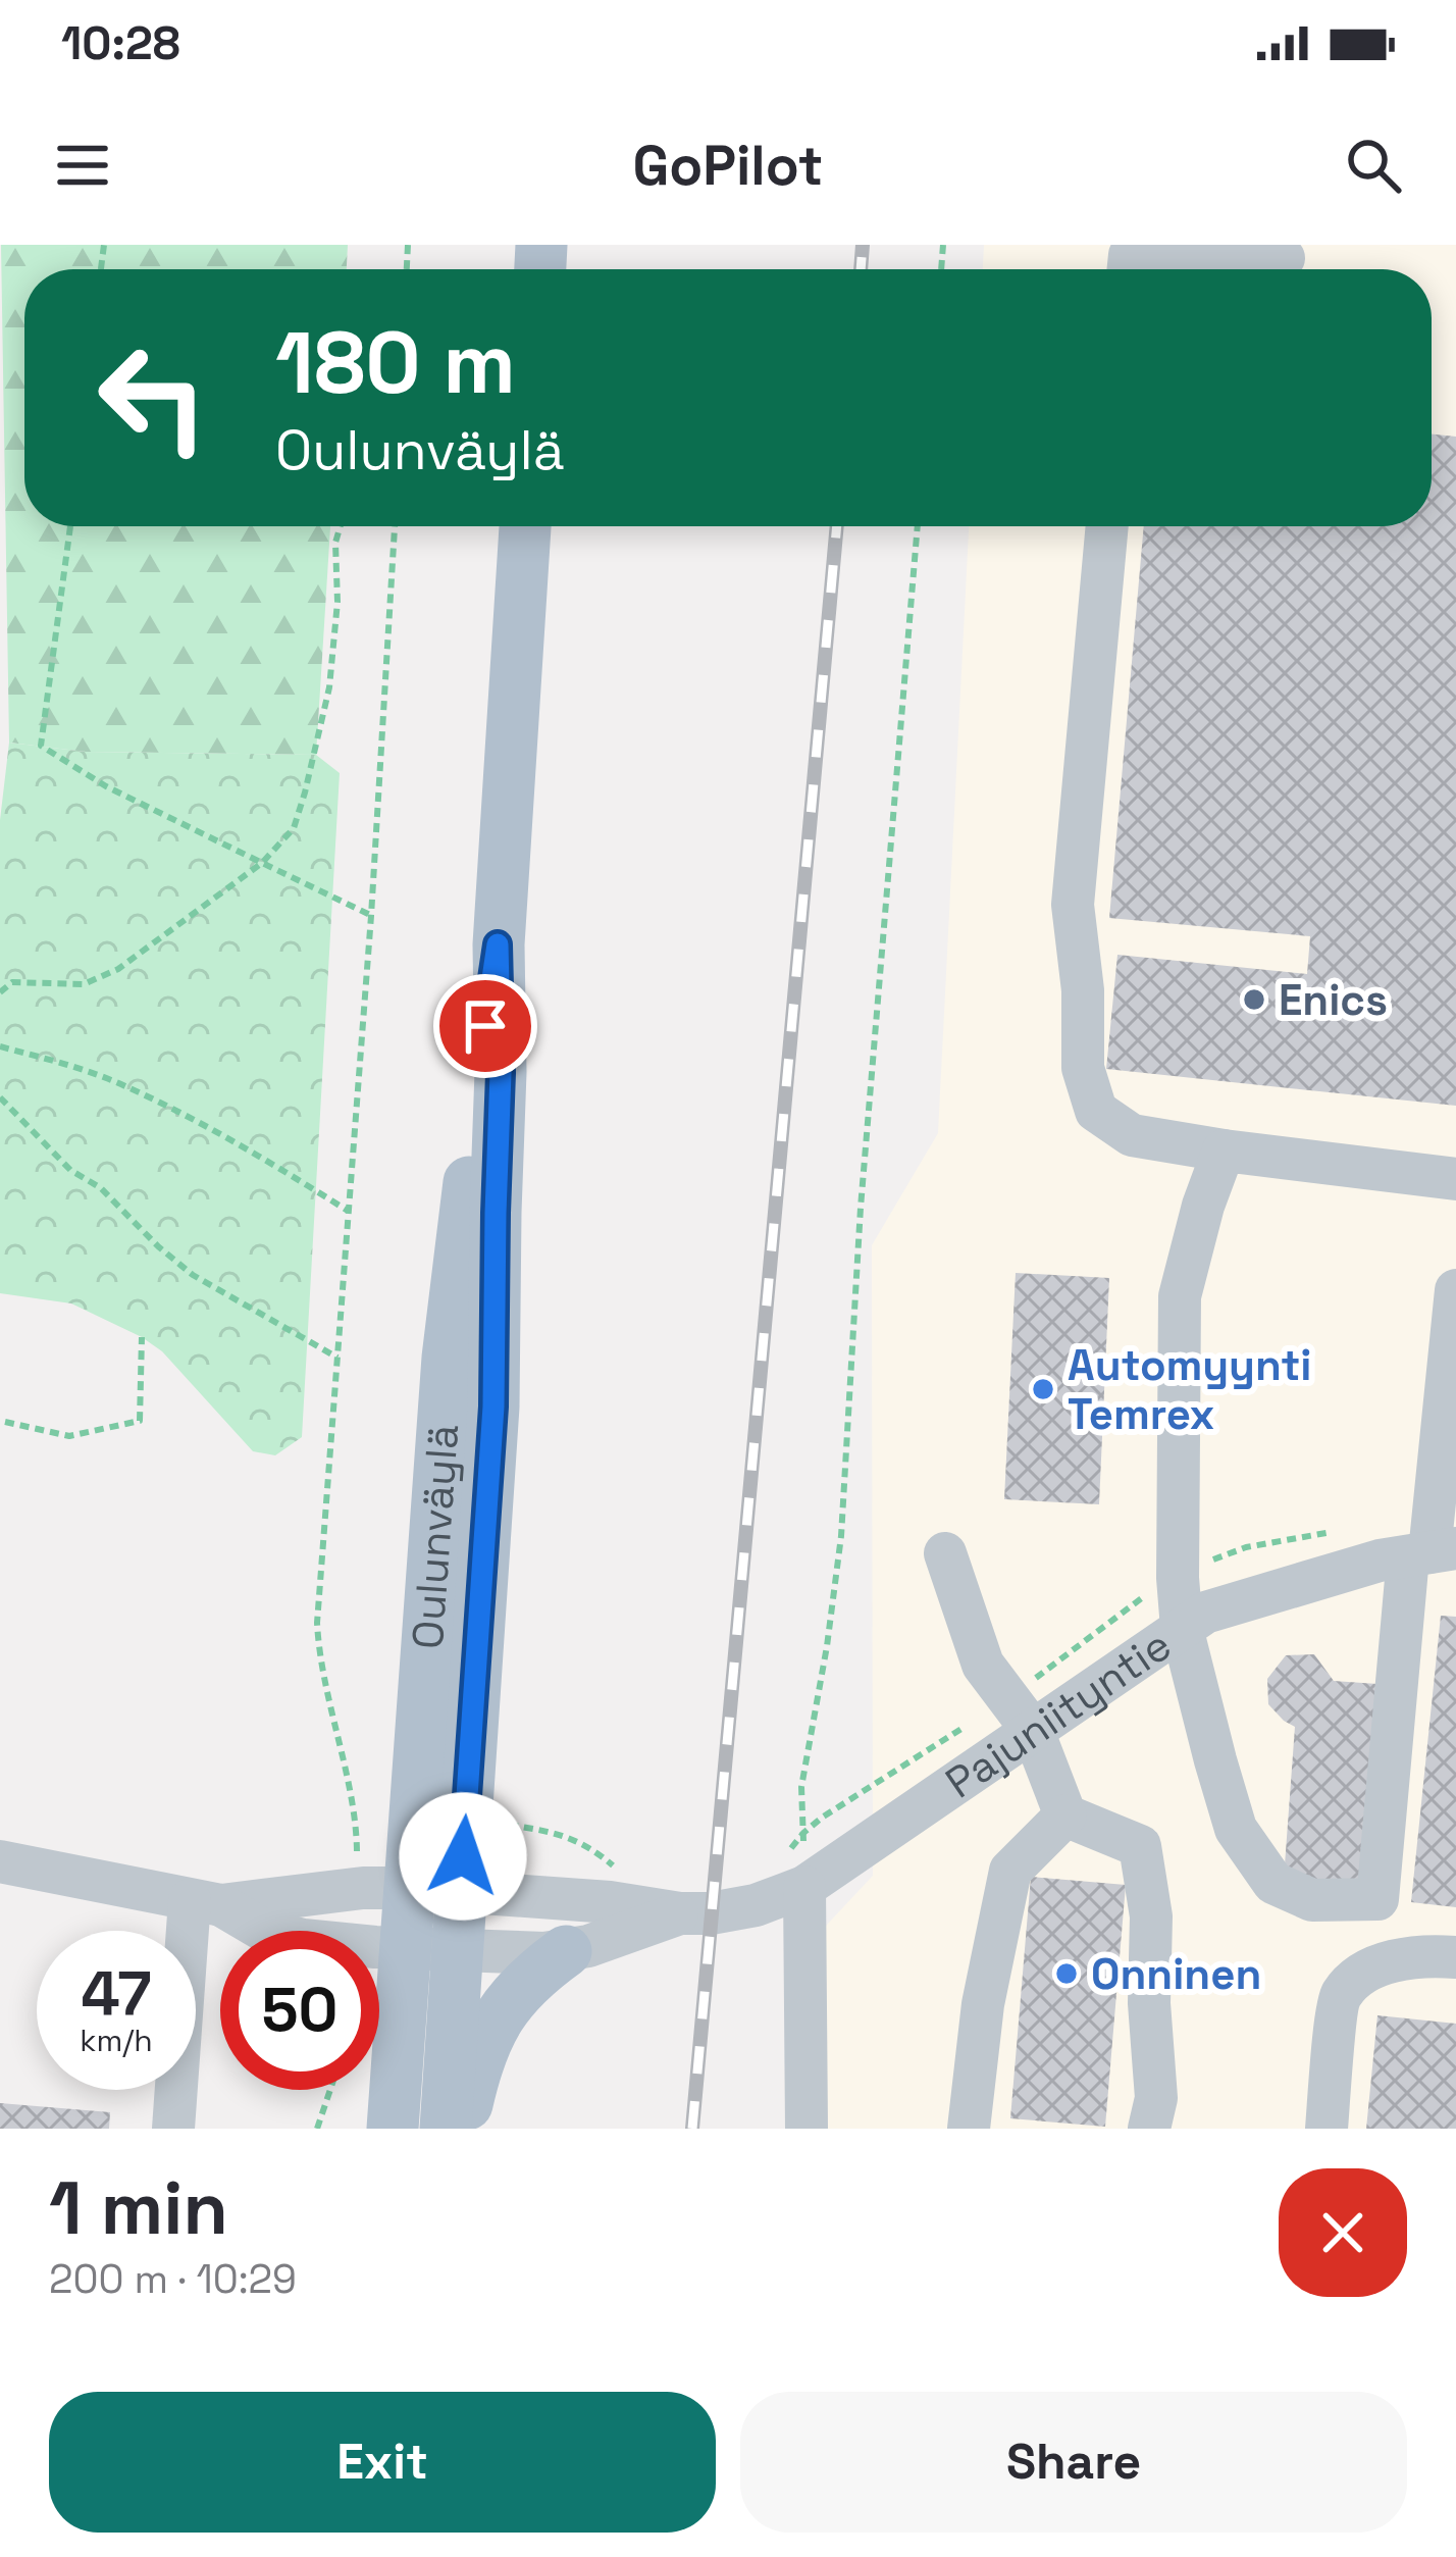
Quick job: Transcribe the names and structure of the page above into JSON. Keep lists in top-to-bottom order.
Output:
{
  "streets": {
    "main road": ["Oulunväylä"],
    "street": ["Pajuniityntie"]
  },
  "crossings": [
    ["Oulunväylä", "Pajuniityntie"]
  ],
  "places": ["Enics", "Automyynti Temrex", "Onninen"],
  "page": {
    "status": "10:28",
    "header": "GoPilot",
    "turn": ["180 m", "Oulunväylä"],
    "speed": "47 km/h",
    "limit": "50",
    "heading": ["1 min", "200 m · 10:29"],
    "buttons": ["Exit", "Share"]
  }
}
